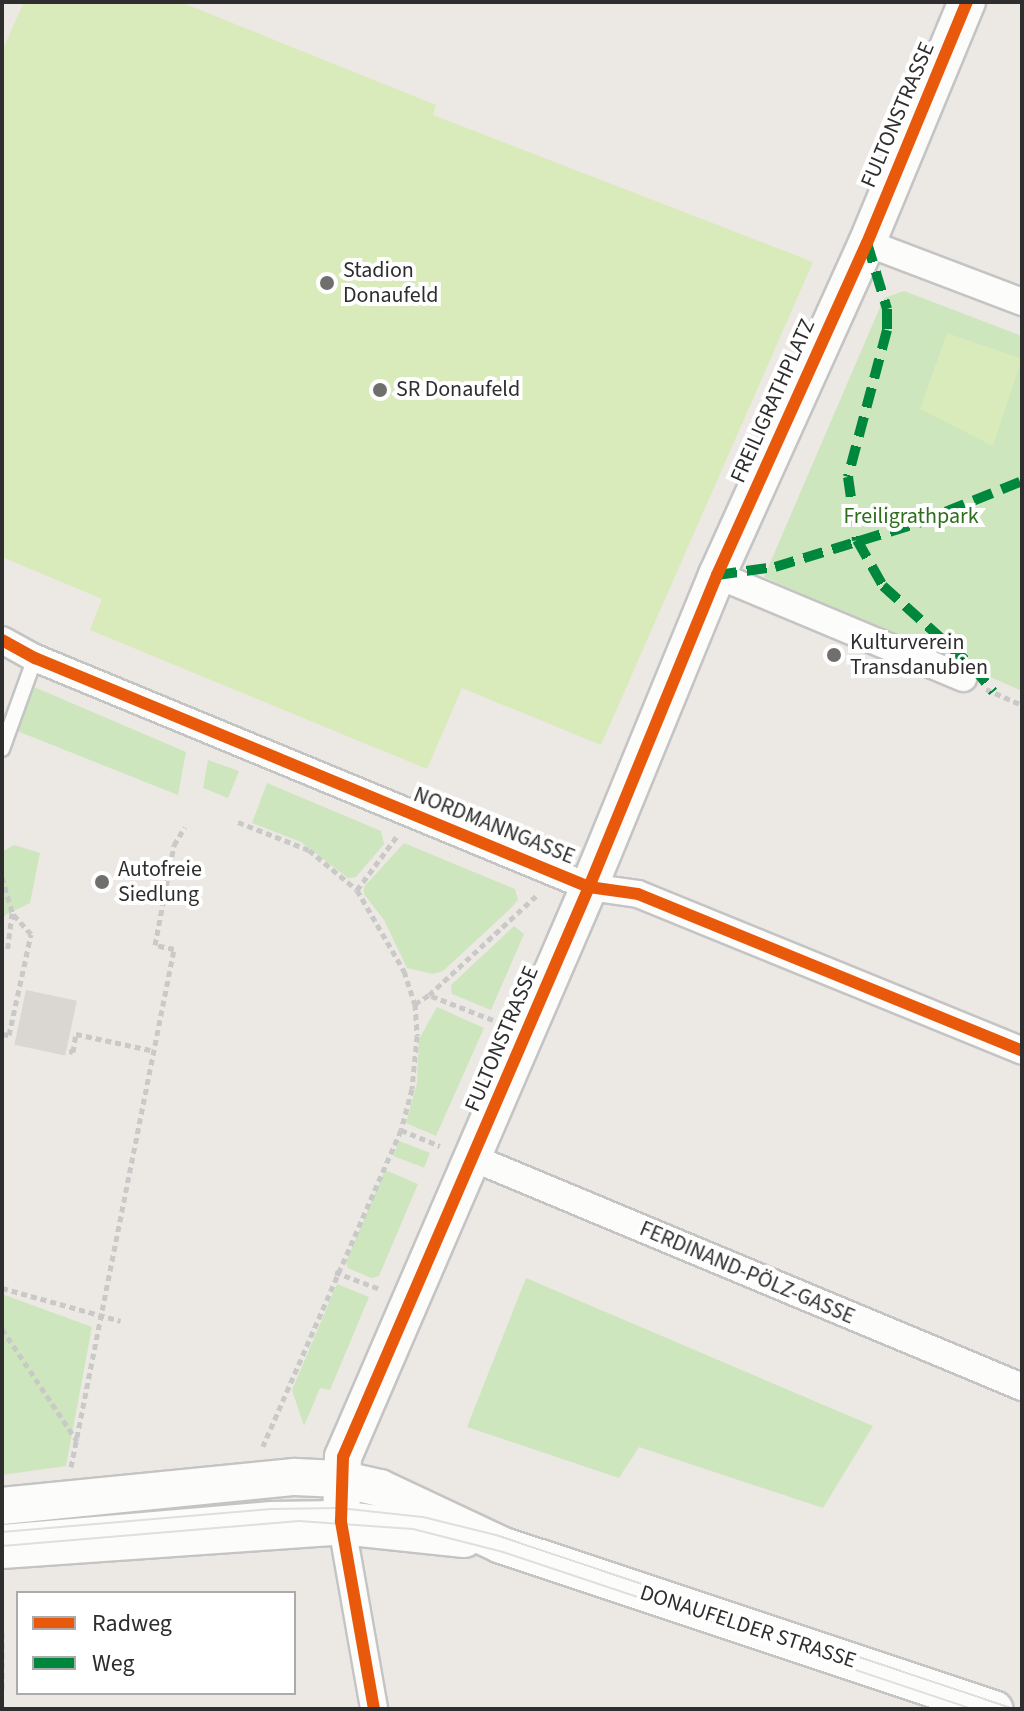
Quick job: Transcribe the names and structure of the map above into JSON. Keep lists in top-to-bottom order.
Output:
{
  "streets": {
    "street": [
      "FULTONSTRASSE",
      "FREILIGRATHPLATZ",
      "NORDMANNGASSE",
      "FERDINAND-PÖLZ-GASSE",
      "DONAUFELDER STRASSE"
    ]
  },
  "crossings": [
    ["FULTONSTRASSE", "FREILIGRATHPLATZ"],
    ["FULTONSTRASSE", "NORDMANNGASSE"],
    ["FULTONSTRASSE", "FERDINAND-PÖLZ-GASSE"],
    ["FULTONSTRASSE", "DONAUFELDER STRASSE"]
  ],
  "parks": ["Freiligrathpark"],
  "places": [
    "Stadion Donaufeld",
    "SR Donaufeld",
    "Kulturverein Transdanubien",
    "Autofreie Siedlung"
  ],
  "legend": ["Radweg", "Weg"]
}
